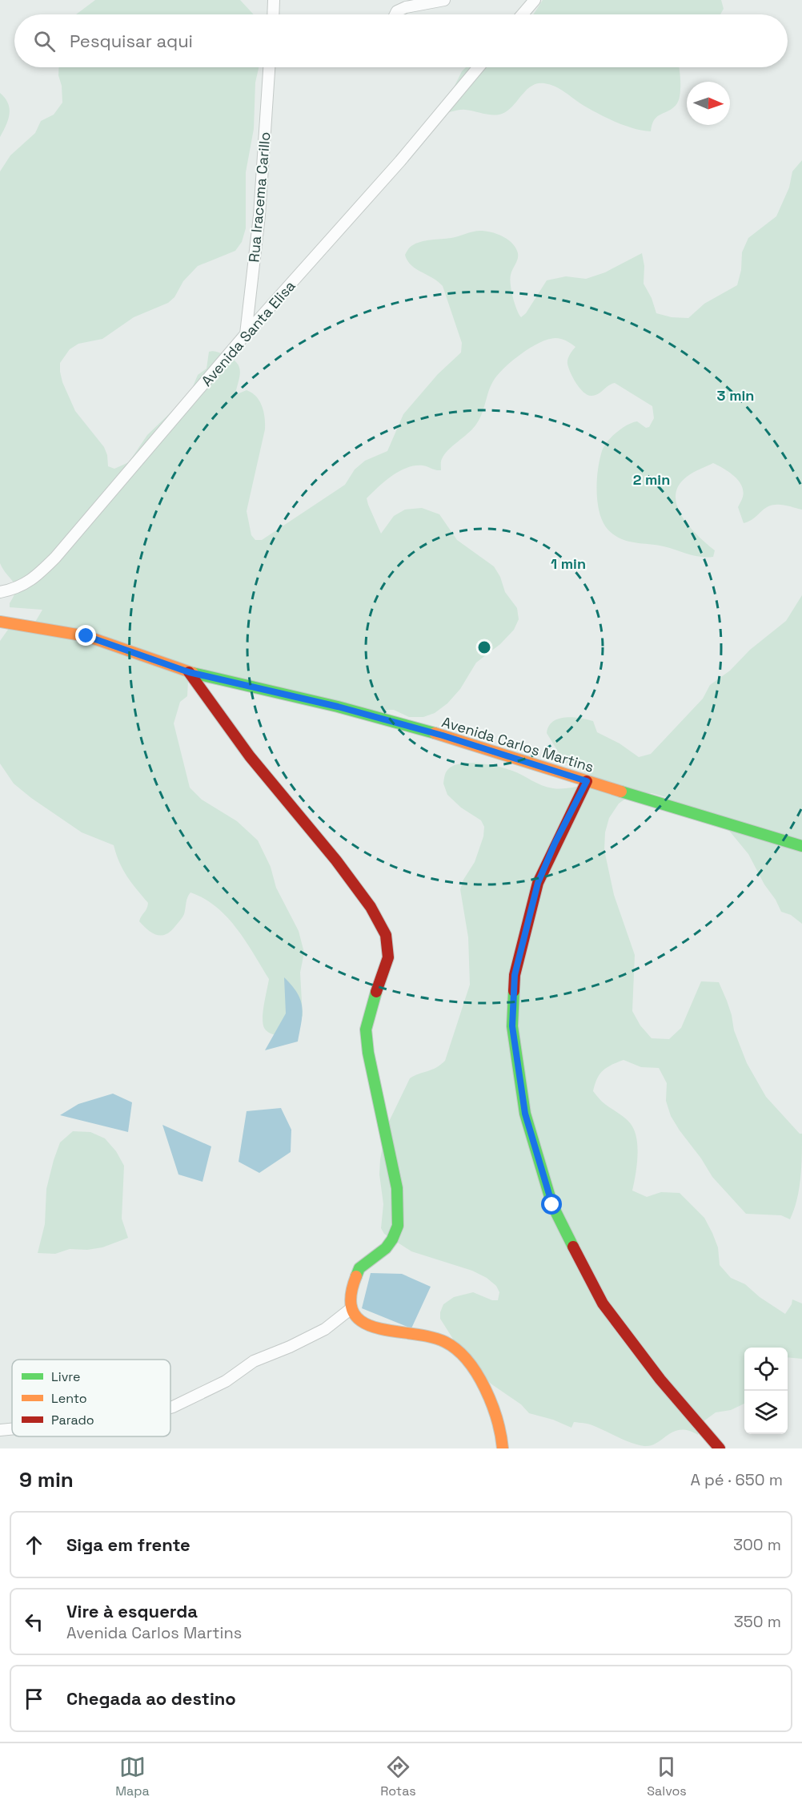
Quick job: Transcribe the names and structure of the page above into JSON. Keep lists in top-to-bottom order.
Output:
{
  "streets": {
    "street": ["Rua Iracema Carillo", "Avenida Santa Elisa", "Avenida Carlos Martins"]
  },
  "crossings": [
    ["Rua Iracema Carillo", "Avenida Santa Elisa"]
  ],
  "legend": ["Livre", "Lento", "Parado"],
  "north": "right",
  "page": {
    "search": "Pesquisar aqui",
    "heading": ["9 min", "A pé · 650 m"],
    "list": [
      ["Siga em frente", "300 m"],
      ["Vire à esquerda", "Avenida Carlos Martins", "350 m"],
      "Chegada ao destino"
    ],
    "nav": ["Mapa", "Rotas", "Salvos"]
  },
  "rings": ["3 min", "2 min", "1 min"]
}
